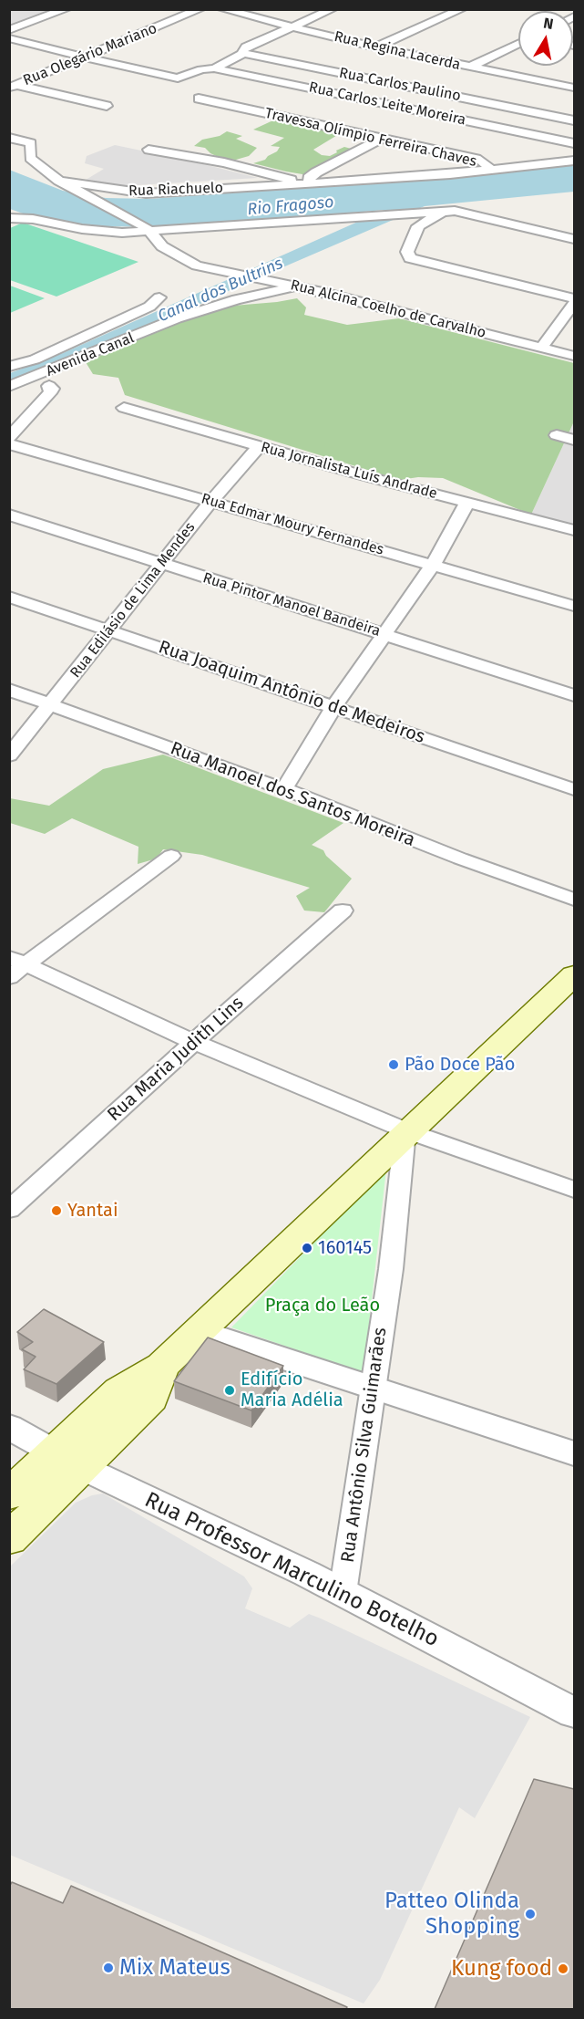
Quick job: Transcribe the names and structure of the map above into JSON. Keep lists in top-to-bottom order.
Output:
{
  "streets": {
    "street": [
      "Rua Regina Lacerda",
      "Rua Olegário Mariano",
      "Rua Carlos Paulino",
      "Rua Carlos Leite Moreira",
      "Travessa Olímpio Ferreira Chaves",
      "Rua Riachuelo",
      "Rua Alcina Coelho de Carvalho",
      "Avenida Canal",
      "Rua Jornalista Luís Andrade",
      "Rua Edmar Moury Fernandes",
      "Rua Edilásio de Lima Mendes",
      "Rua Pintor Manoel Bandeira",
      "Rua Joaquim Antônio de Medeiros",
      "Rua Manoel dos Santos Moreira",
      "Rua Maria Judith Lins",
      "Rua Antônio Silva Guimarães",
      "Rua Professor Marculino Botelho"
    ]
  },
  "crossings": [
    ["Travessa Olímpio Ferreira Chaves", "Rua Riachuelo"],
    ["Rua Alcina Coelho de Carvalho", "Avenida Canal"],
    ["Rua Jornalista Luís Andrade", "Rua Edilásio de Lima Mendes"],
    ["Rua Edmar Moury Fernandes", "Rua Edilásio de Lima Mendes"],
    ["Rua Edilásio de Lima Mendes", "Rua Pintor Manoel Bandeira"],
    ["Rua Edilásio de Lima Mendes", "Rua Joaquim Antônio de Medeiros"],
    ["Rua Edilásio de Lima Mendes", "Rua Manoel dos Santos Moreira"],
    ["Rua Antônio Silva Guimarães", "Rua Professor Marculino Botelho"]
  ],
  "water": ["Rio Fragoso", "Canal dos Bultrins"],
  "parks": ["Praça do Leão"],
  "places": [
    "Pão Doce Pão",
    "Yantai",
    "160145",
    "Edifício Maria Adélia",
    "Patteo Olinda Shopping",
    "Mix Mateus",
    "Kung food"
  ],
  "north": "top"
}
